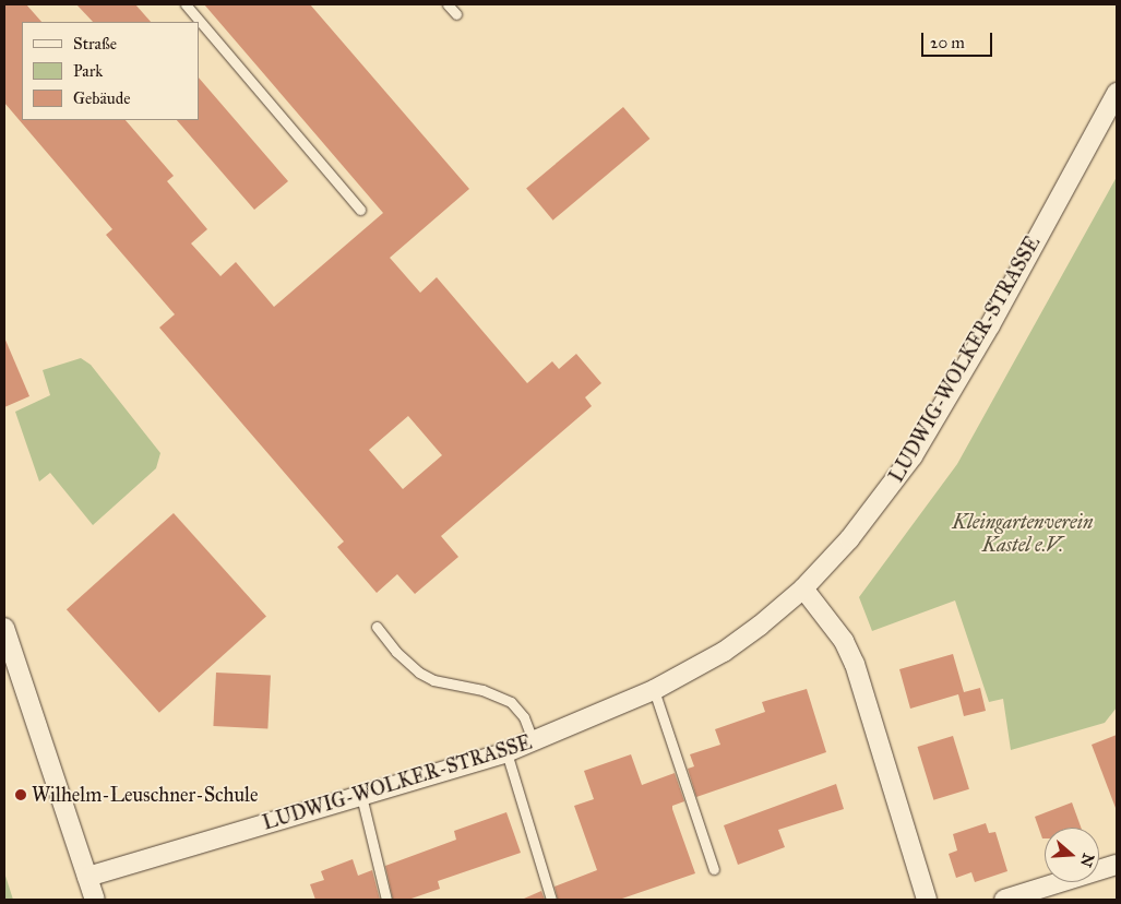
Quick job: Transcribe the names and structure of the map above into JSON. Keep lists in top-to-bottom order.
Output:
{
  "streets": {
    "street": ["LUDWIG-WOLKER-STRASSE"]
  },
  "parks": ["Kleingartenverein Kastel e.V."],
  "places": ["Wilhelm-Leuschner-Schule"],
  "legend": ["Straße", "Park", "Gebäude"],
  "scale_bar": "20 m",
  "north": "right"
}
